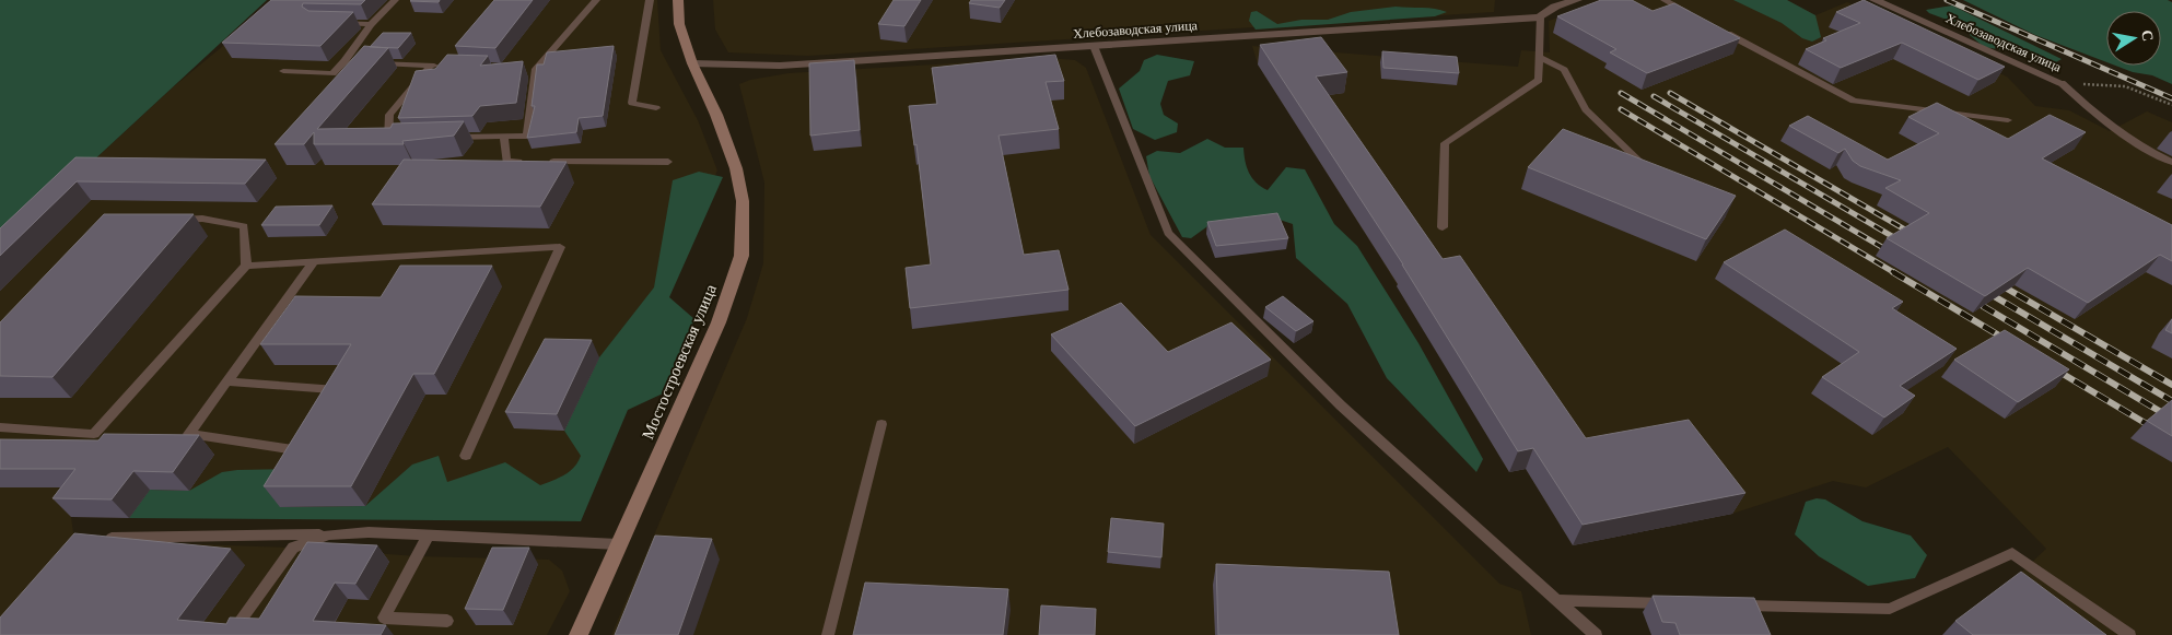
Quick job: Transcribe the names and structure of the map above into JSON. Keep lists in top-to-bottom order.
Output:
{
  "streets": {
    "main road": ["Мостостроевская улица"],
    "street": ["Хлебозаводская улица"]
  },
  "crossings": [
    ["Хлебозаводская улица", "Мостостроевская улица"]
  ],
  "north": "right"
}
